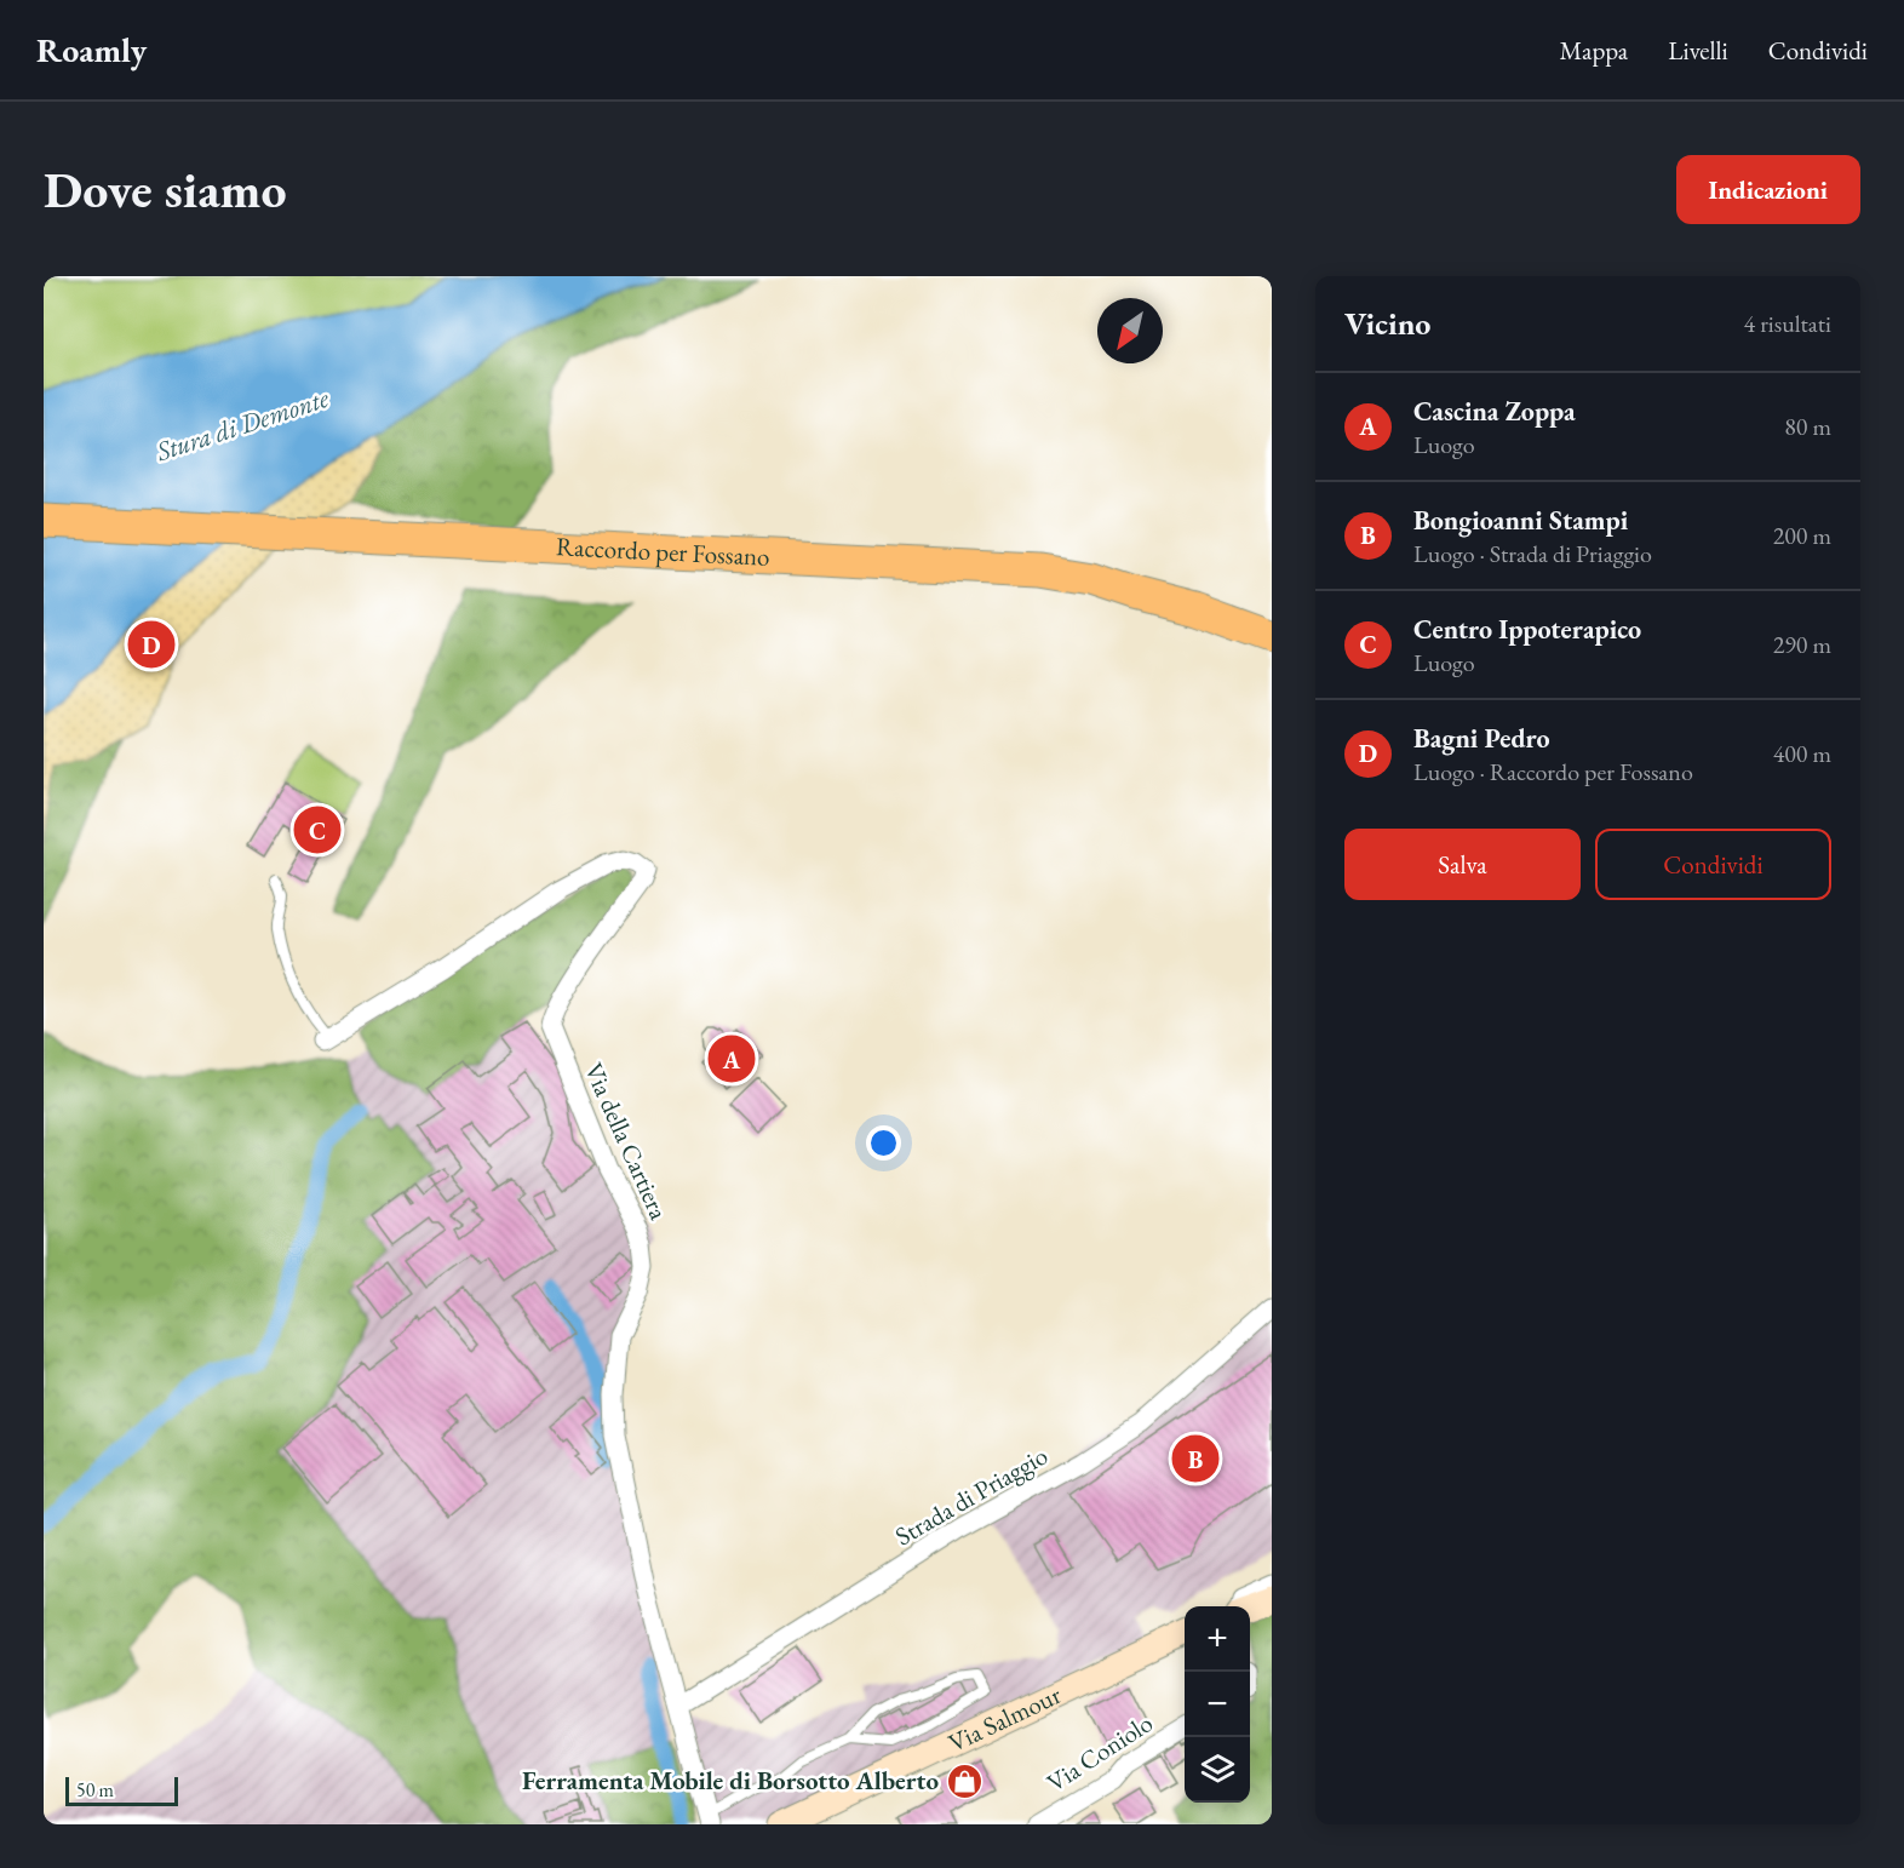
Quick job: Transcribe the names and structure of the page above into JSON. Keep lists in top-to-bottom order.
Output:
{
  "streets": {
    "highway": ["Raccordo per Fossano"],
    "main road": ["Via Salmour"],
    "street": ["Via della Cartiera", "Strada di Priaggio", "Via Coniolo"]
  },
  "crossings": [
    ["Via della Cartiera", "Strada di Priaggio"]
  ],
  "water": ["Stura di Demonte"],
  "places": {
    "shop": ["Ferramenta Mobile di Borsotto Alberto"]
  },
  "scale_bar": "50 m",
  "north": "bottom left",
  "page": {
    "header": "Roamly",
    "nav": ["Mappa", "Livelli", "Condividi"],
    "buttons": [
      "Indicazioni",
      ["Salva", "Condividi"]
    ],
    "title": "Dove siamo",
    "heading": ["Vicino", "4 risultati"],
    "list": [
      {
        "mark": "A",
        "name": "Cascina Zoppa",
        "note": "Luogo",
        "value": "80 m"
      },
      {
        "mark": "B",
        "name": "Bongioanni Stampi",
        "note": "Luogo · Strada di Priaggio",
        "value": "200 m"
      },
      {
        "mark": "C",
        "name": "Centro Ippoterapico",
        "note": "Luogo",
        "value": "290 m"
      },
      {
        "mark": "D",
        "name": "Bagni Pedro",
        "note": "Luogo · Raccordo per Fossano",
        "value": "400 m"
      }
    ],
    "pins": [
      "D",
      "C",
      "A",
      "B"
    ],
    "map_buttons": ["+", "−"],
    "scale": "50 m"
  }
}
